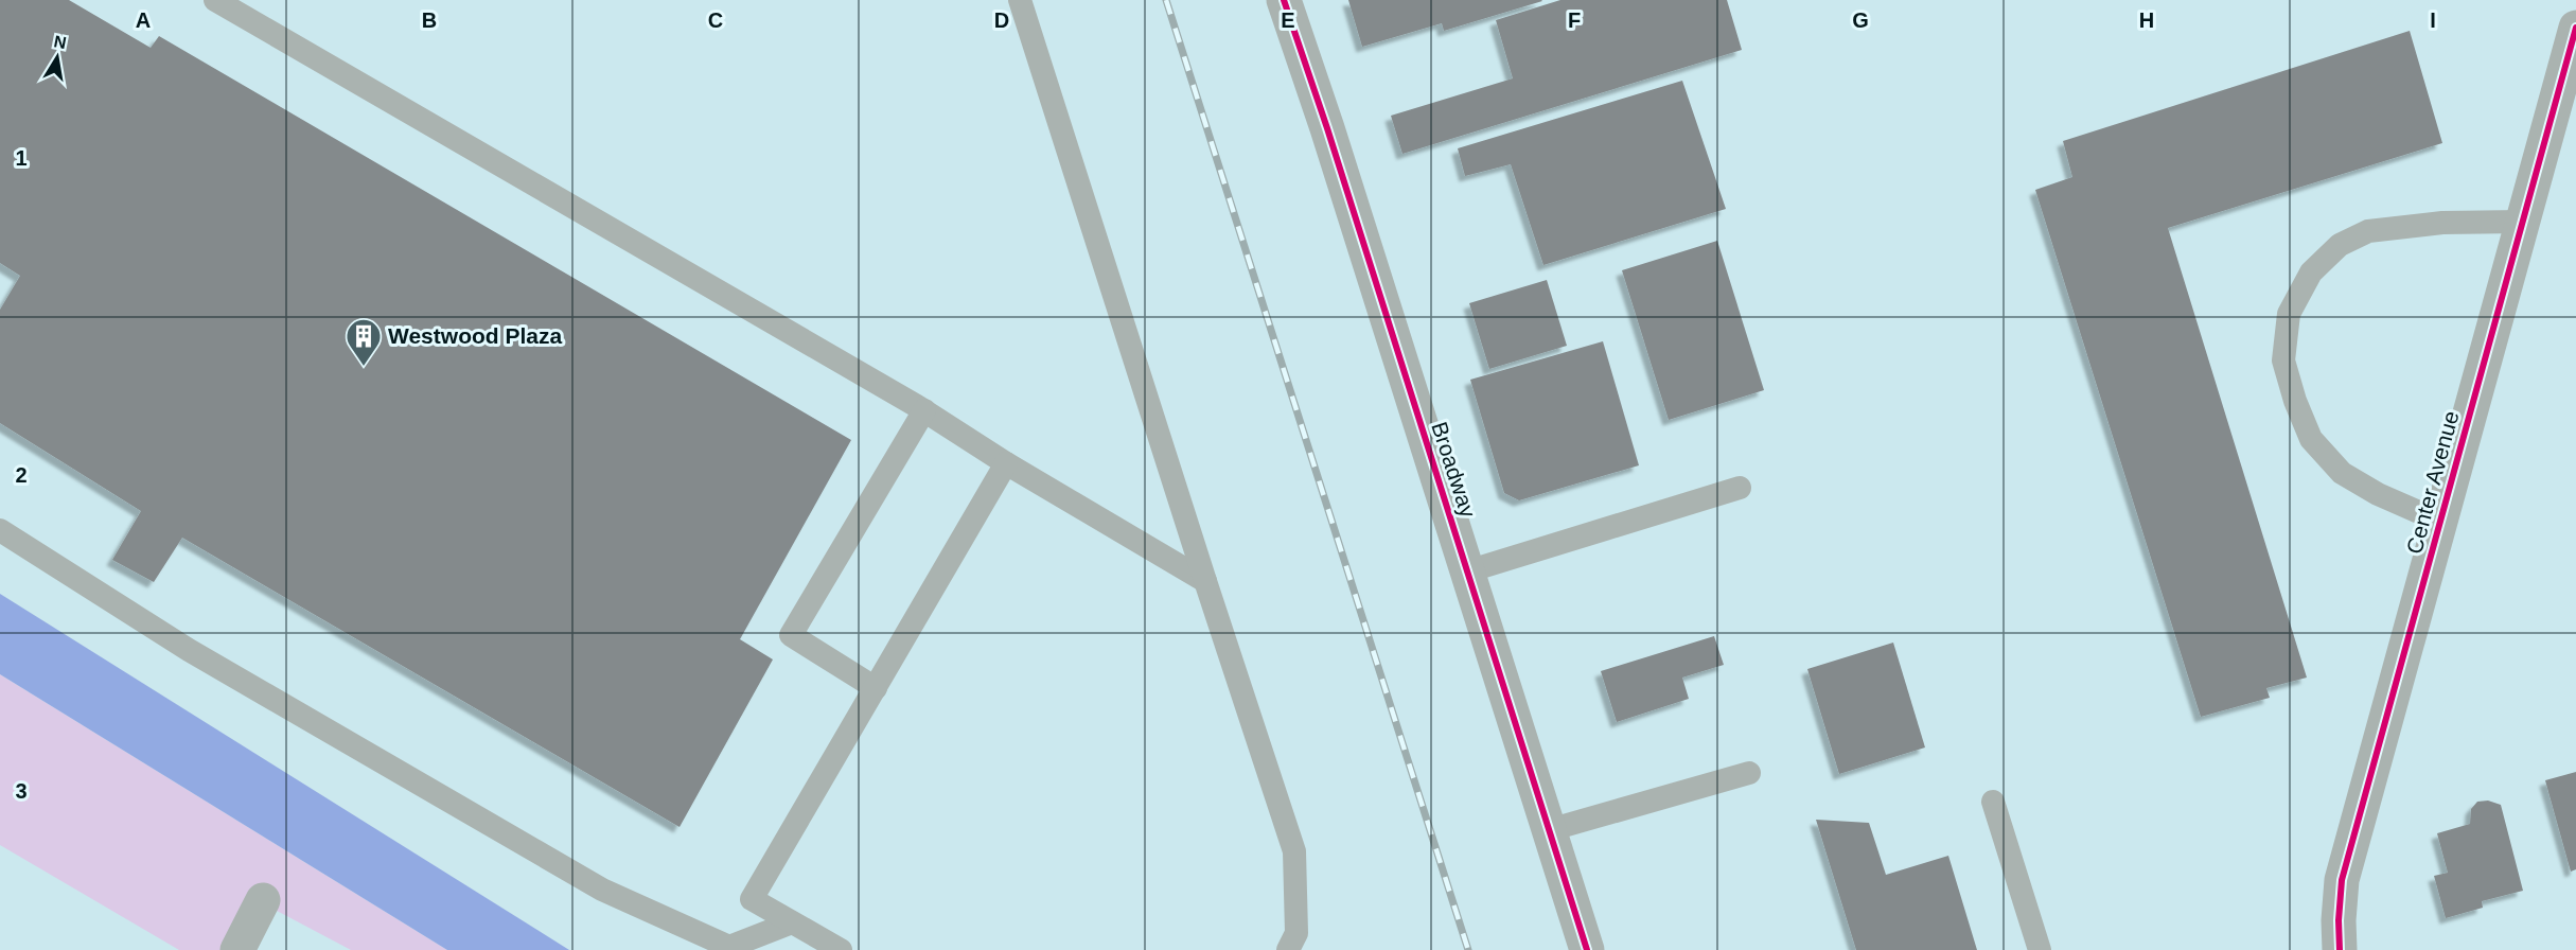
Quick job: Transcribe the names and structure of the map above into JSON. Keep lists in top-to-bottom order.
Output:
{
  "streets": {
    "street": ["Broadway", "Center Avenue"]
  },
  "places": {
    "building": ["Westwood Plaza"]
  },
  "north": "top",
  "grid": {
    "columns": [
      "A",
      "B",
      "C",
      "D",
      "E",
      "F",
      "G",
      "H",
      "I"
    ],
    "rows": ["1", "2", "3"]
  }
}
